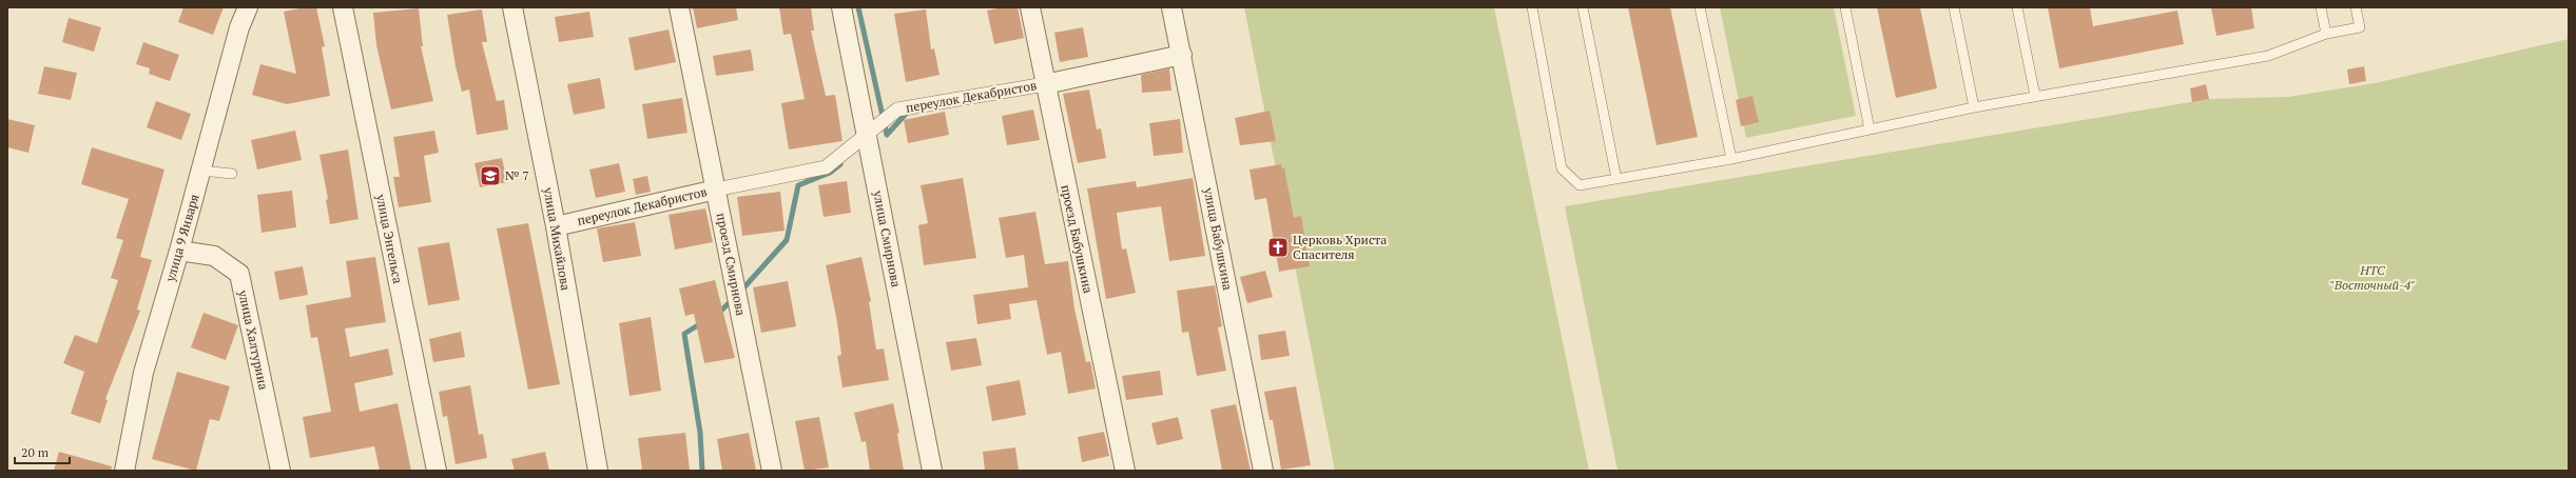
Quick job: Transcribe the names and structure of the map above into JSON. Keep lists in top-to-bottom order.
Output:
{
  "streets": {
    "street": [
      "переулок Декабристов",
      "улица 9 Января",
      "улица Энгельса",
      "улица Михайлова",
      "улица Смирнова",
      "проезд Бабушкина",
      "улица Бабушкина",
      "проезд Смирнова",
      "улица Халтурина"
    ]
  },
  "crossings": [
    ["переулок Декабристов", "улица Михайлова"],
    ["переулок Декабристов", "улица Смирнова"],
    ["переулок Декабристов", "проезд Бабушкина"],
    ["переулок Декабристов", "улица Бабушкина"],
    ["переулок Декабристов", "проезд Смирнова"],
    ["улица 9 Января", "улица Халтурина"]
  ],
  "parks": ["НТС \"Восточный-4\""],
  "places": {
    "school or university": ["№ 7"],
    "church": ["Церковь Христа Спасителя"]
  },
  "scale_bar": "20 m"
}
